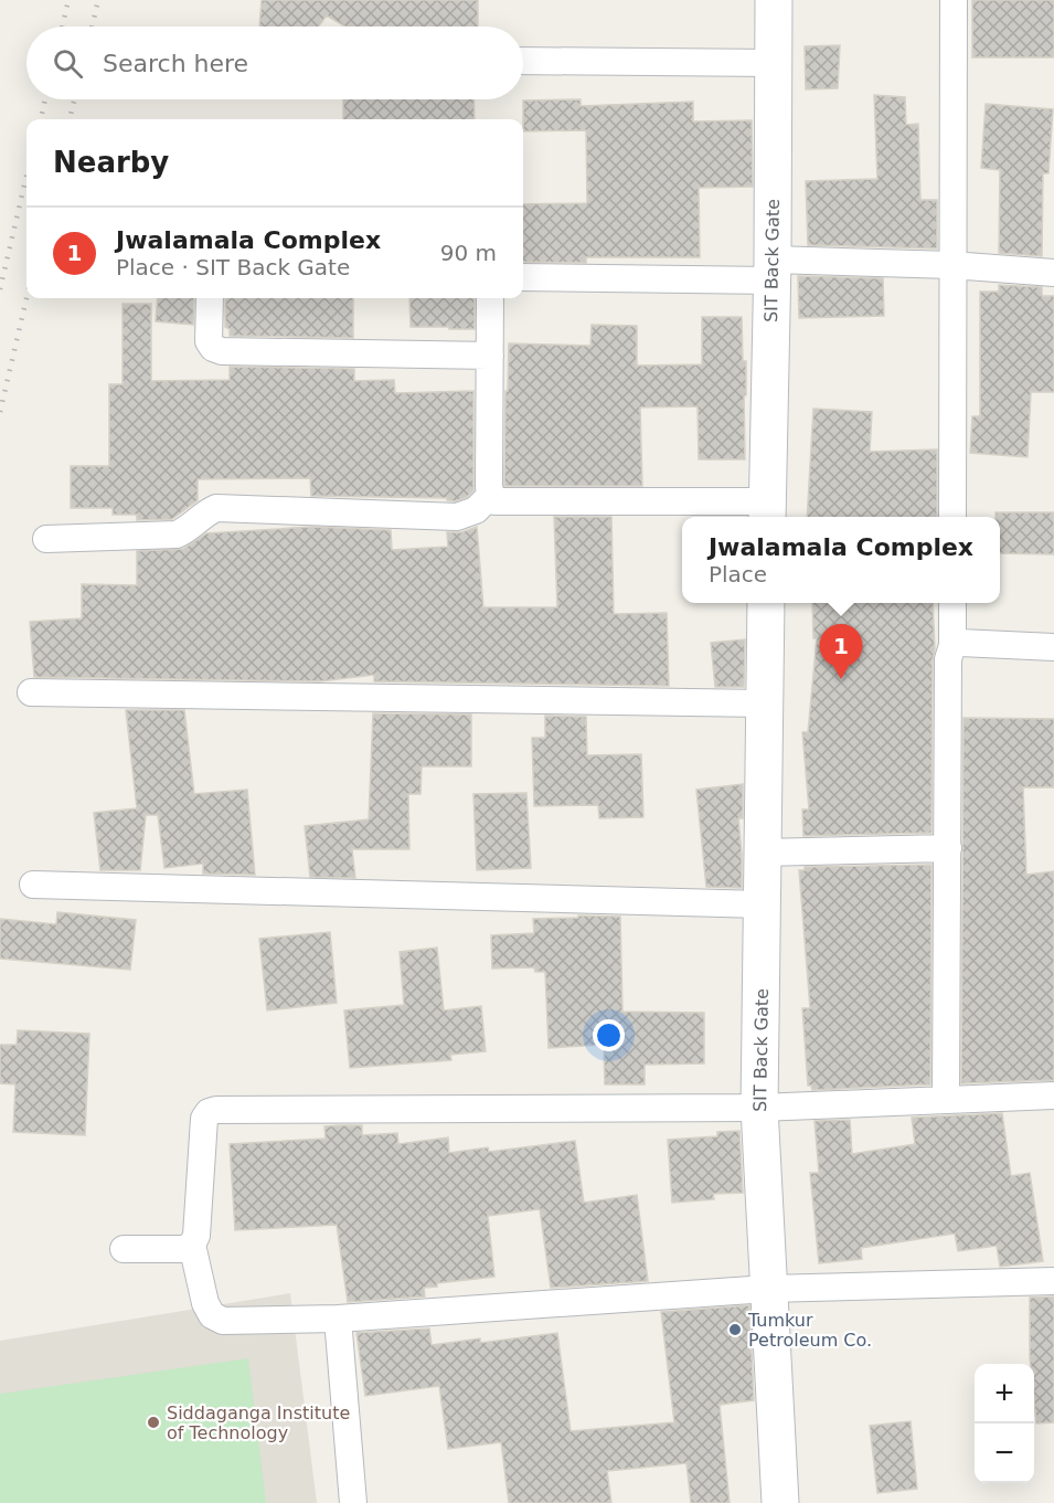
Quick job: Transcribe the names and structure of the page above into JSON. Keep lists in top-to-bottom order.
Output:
{
  "streets": {
    "street": ["SIT Back Gate"]
  },
  "places": ["Tumkur Petroleum Co.", "Siddaganga Institute of Technology"],
  "page": {
    "search": "Search here",
    "heading": "Nearby",
    "list": [
      {
        "mark": "1",
        "name": "Jwalamala Complex",
        "note": "Place · SIT Back Gate",
        "value": "90 m"
      }
    ],
    "popup": ["Jwalamala Complex", "Place"],
    "pins": "1",
    "map_buttons": ["+", "−"]
  }
}
